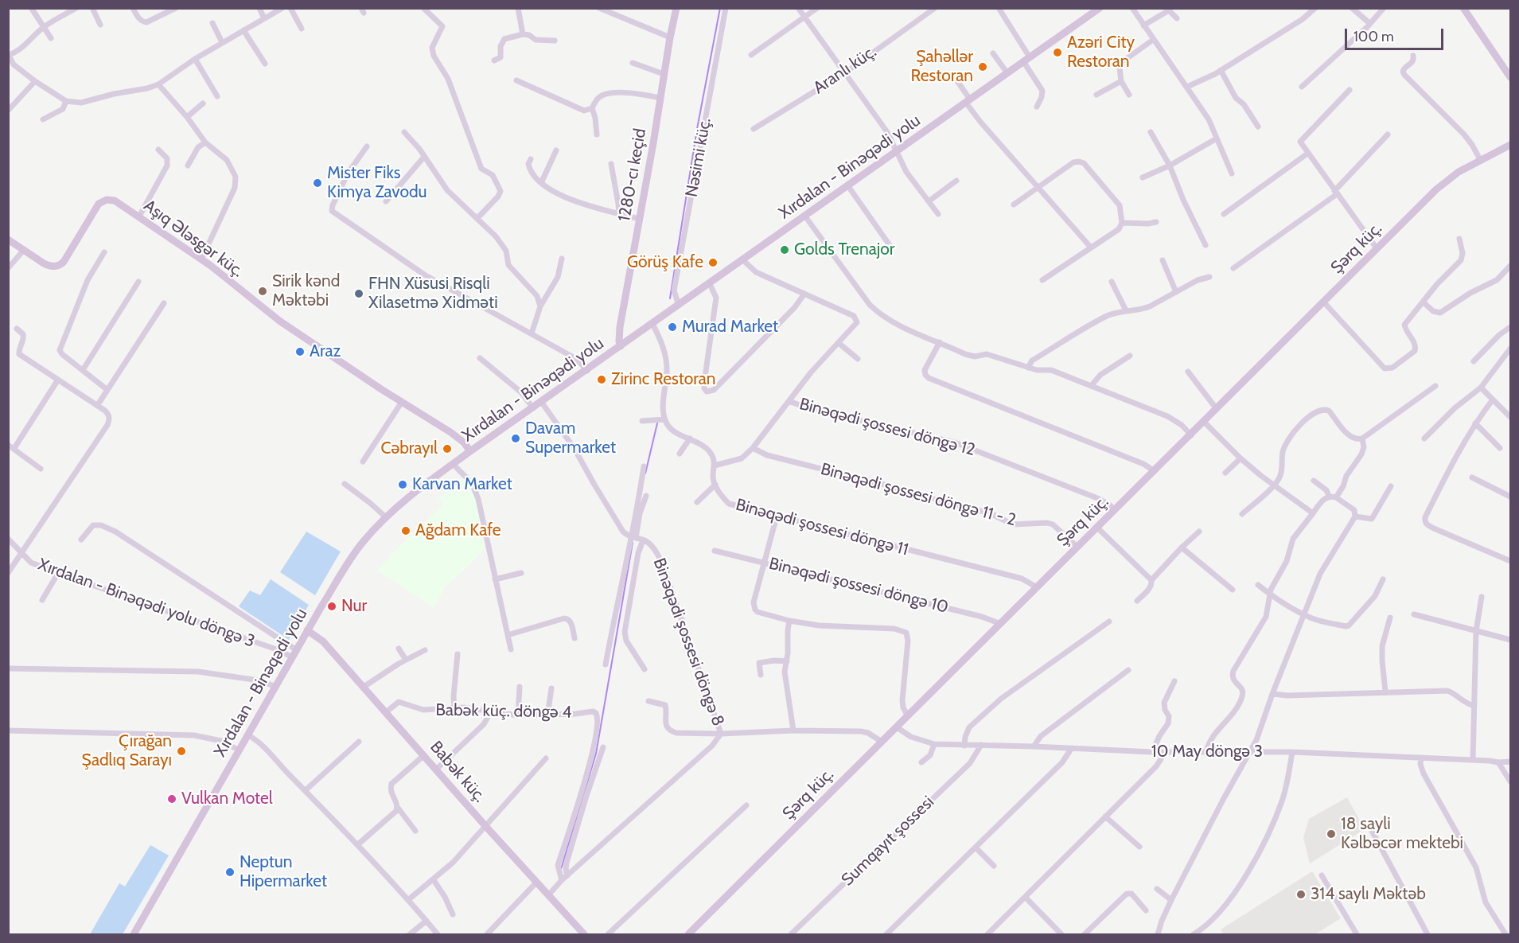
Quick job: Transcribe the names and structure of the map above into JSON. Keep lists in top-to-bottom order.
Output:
{
  "streets": {
    "street": [
      "Aranlı küç.",
      "Nəsimi küç.",
      "Xırdalan - Binəqədi yolu",
      "1280-cı keçid",
      "Aşıq Ələsgər küç.",
      "Şərq küç.",
      "Binəqədi şossesi döngə 12",
      "Binəqədi şossesi döngə 11 - 2",
      "Binəqədi şossesi döngə 11",
      "Binəqədi şossesi döngə 10",
      "Xırdalan - Binəqədi yolu döngə 3",
      "Binəqədi şossesi döngə 8",
      "Babək küç. döngə 4",
      "10 May döngə 3",
      "Babək küç.",
      "Sumqayıt şossesi"
    ]
  },
  "crossings": [
    ["Nəsimi küç.", "Xırdalan - Binəqədi yolu"],
    ["Xırdalan - Binəqədi yolu", "1280-cı keçid"],
    ["Xırdalan - Binəqədi yolu", "Aşıq Ələsgər küç."],
    ["Xırdalan - Binəqədi yolu", "Xırdalan - Binəqədi yolu döngə 3"],
    ["Xırdalan - Binəqədi yolu", "Babək küç."],
    ["Şərq küç.", "Binəqədi şossesi döngə 12"],
    ["Şərq küç.", "Binəqədi şossesi döngə 11 - 2"],
    ["Şərq küç.", "Binəqədi şossesi döngə 11"],
    ["Şərq küç.", "Binəqədi şossesi döngə 10"],
    ["Şərq küç.", "Binəqədi şossesi döngə 8"],
    ["Şərq küç.", "10 May döngə 3"],
    ["Babək küç. döngə 4", "Babək küç."],
    ["10 May döngə 3", "Sumqayıt şossesi"]
  ],
  "places": [
    "Azəri City Restoran",
    "Şahəllər Restoran",
    "Mister Fiks Kimya Zavodu",
    "Golds Trenajor",
    "Görüş Kafe",
    "Sirik kənd Məktəbi",
    "FHN Xüsusi Risqli Xilasetmə Xidməti",
    "Murad Market",
    "Araz",
    "Zirinc Restoran",
    "Davam Supermarket",
    "Cəbrayıl",
    "Karvan Market",
    "Ağdam Kafe",
    "Nur",
    "Çırağan Şadlıq Sarayı",
    "Vulkan Motel",
    "18 sayli Kəlbəcər mektebi",
    "Neptun Hipermarket",
    "314 saylı Məktəb"
  ],
  "scale_bar": "100 m"
}
